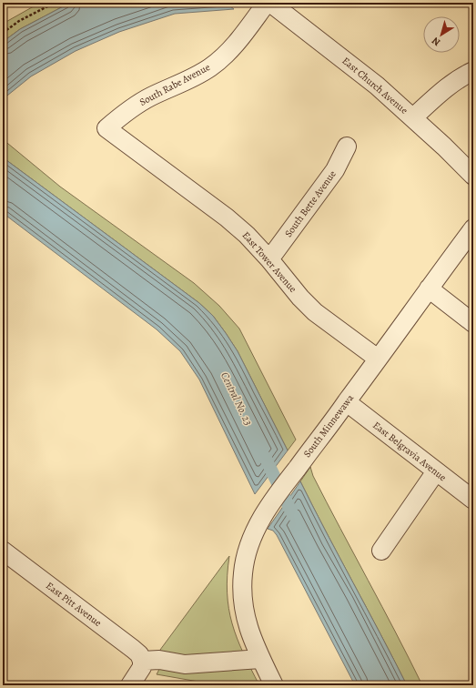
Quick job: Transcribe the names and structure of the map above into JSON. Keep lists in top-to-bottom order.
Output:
{
  "streets": {
    "street": [
      "South Rabe Avenue",
      "East Church Avenue",
      "South Bette Avenue",
      "East Tower Avenue",
      "South Minnewawa",
      "East Belgravia Avenue",
      "East Pitt Avenue"
    ]
  },
  "crossings": [
    ["South Rabe Avenue", "East Tower Avenue"],
    ["South Bette Avenue", "East Tower Avenue"],
    ["East Tower Avenue", "South Minnewawa"],
    ["South Minnewawa", "East Belgravia Avenue"]
  ],
  "water": ["Central No. 23"],
  "north": "bottom left"
}
